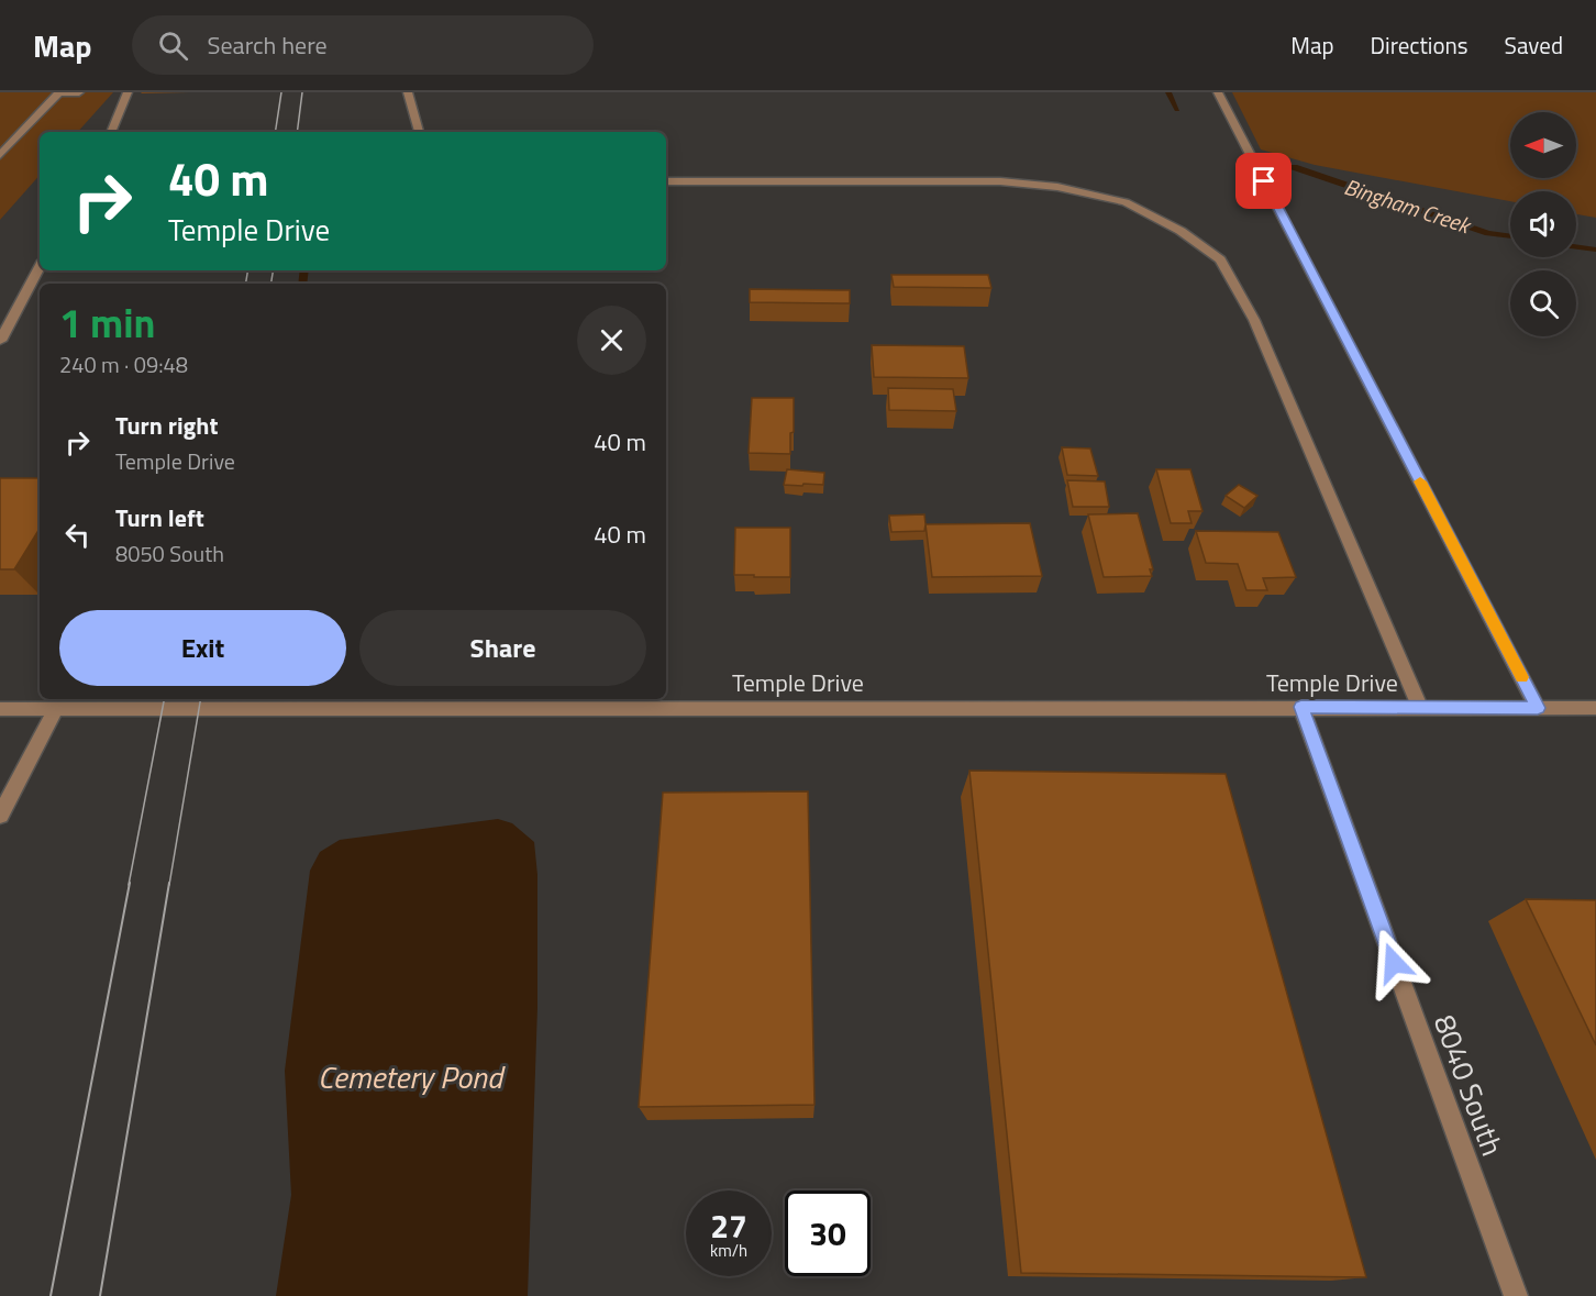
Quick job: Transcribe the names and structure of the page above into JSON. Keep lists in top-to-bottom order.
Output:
{
  "streets": {
    "street": ["Temple Drive", "8040 South"]
  },
  "crossings": [
    ["Temple Drive", "8040 South"]
  ],
  "water": ["Bingham Creek", "Cemetery Pond"],
  "north": "left",
  "page": {
    "header": "Map",
    "search": "Search here",
    "nav": ["Map", "Directions", "Saved"],
    "turn": ["40 m", "Temple Drive"],
    "heading": ["1 min", "240 m · 09:48"],
    "list": [
      {
        "name": "Turn right",
        "note": "Temple Drive",
        "value": "40 m"
      },
      {
        "name": "Turn left",
        "note": "8050 South",
        "value": "40 m"
      }
    ],
    "buttons": ["Exit", "Share"],
    "speed": "27 km/h",
    "limit": "30"
  }
}
